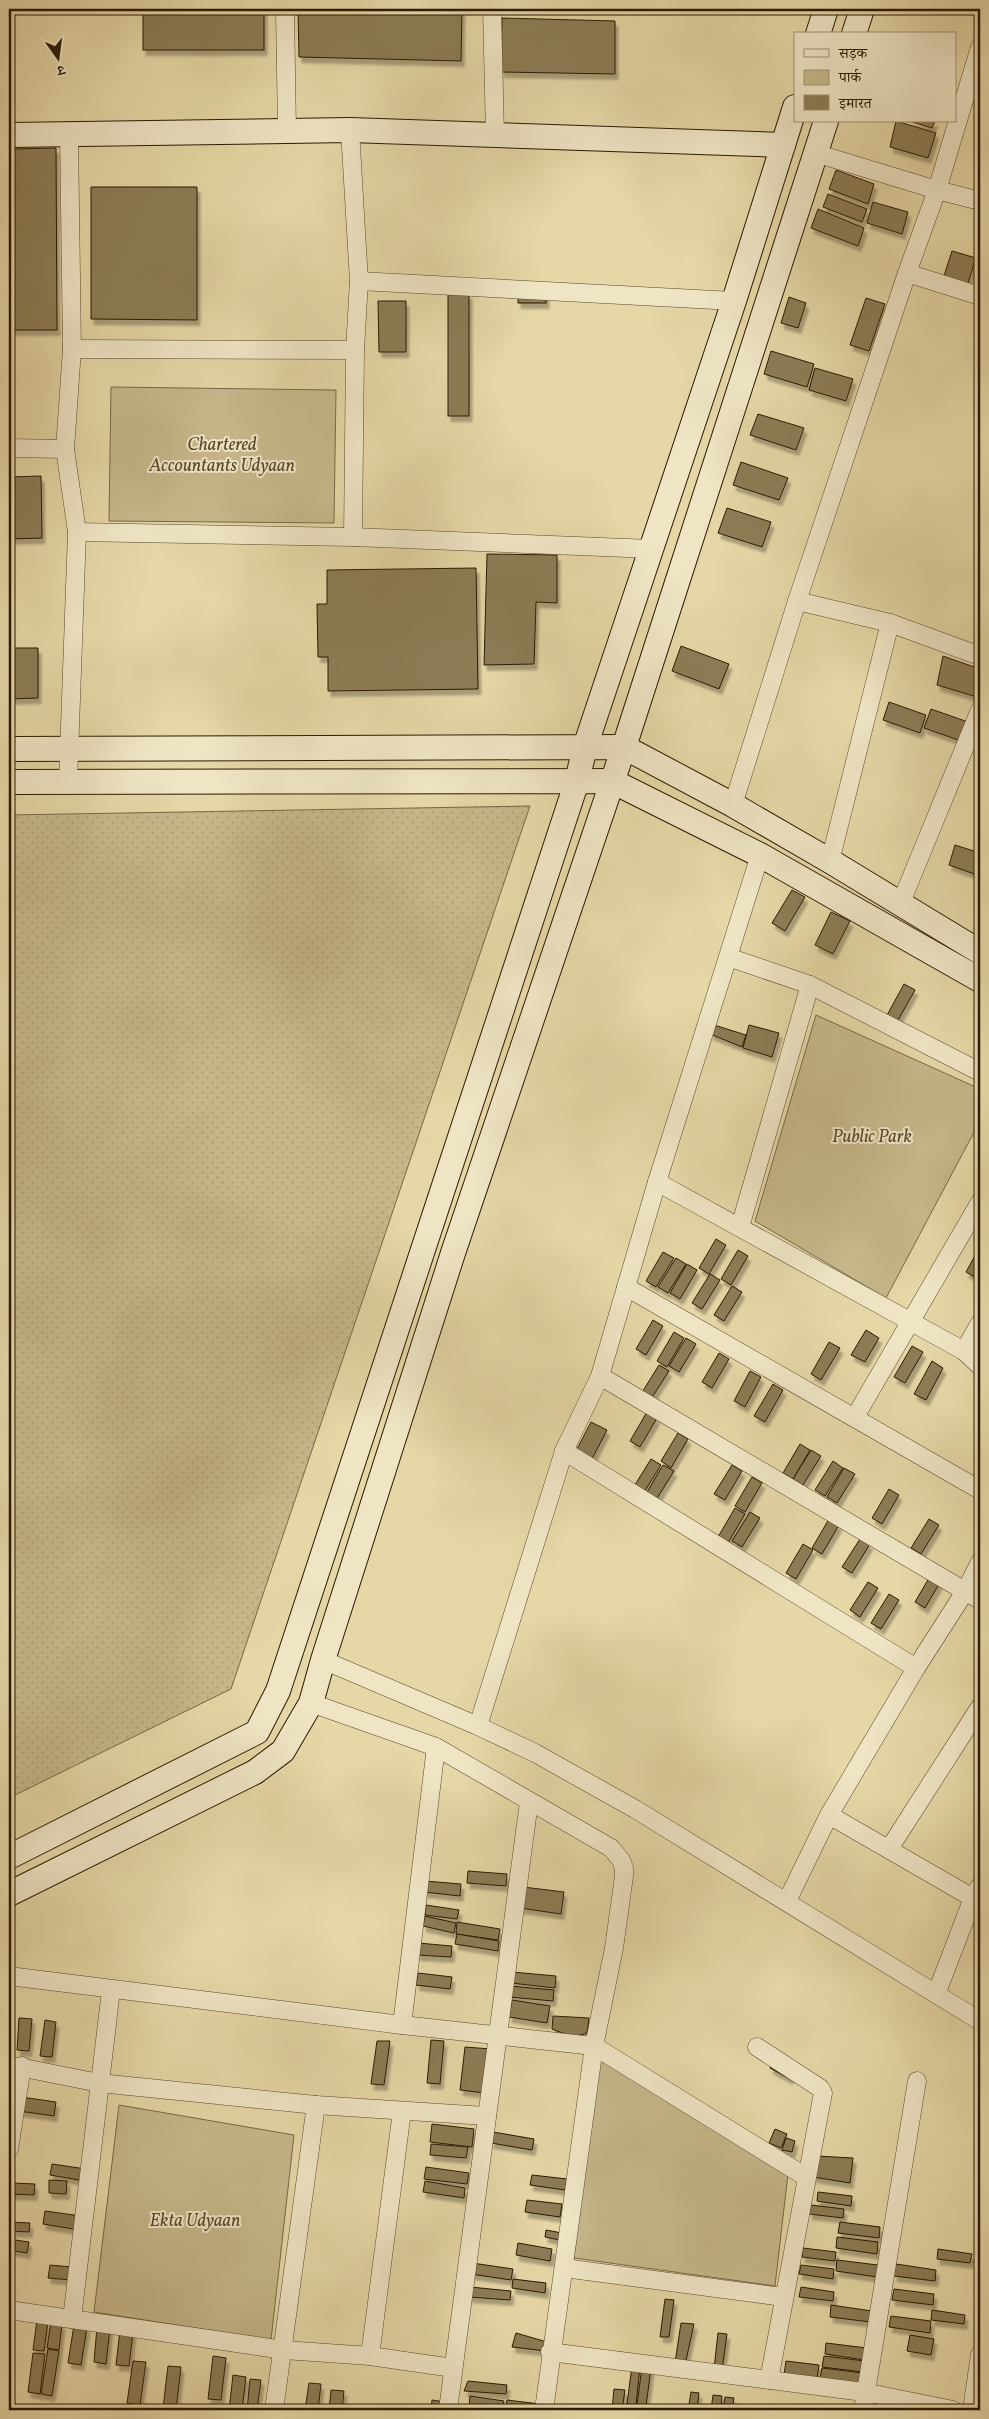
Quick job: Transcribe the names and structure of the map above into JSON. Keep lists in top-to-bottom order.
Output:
{
  "parks": ["Chartered Accountants Udyaan", "Public Park", "Ekta Udyaan"],
  "legend": ["सड़क", "पार्क", "इमारत"],
  "north": "bottom"
}
